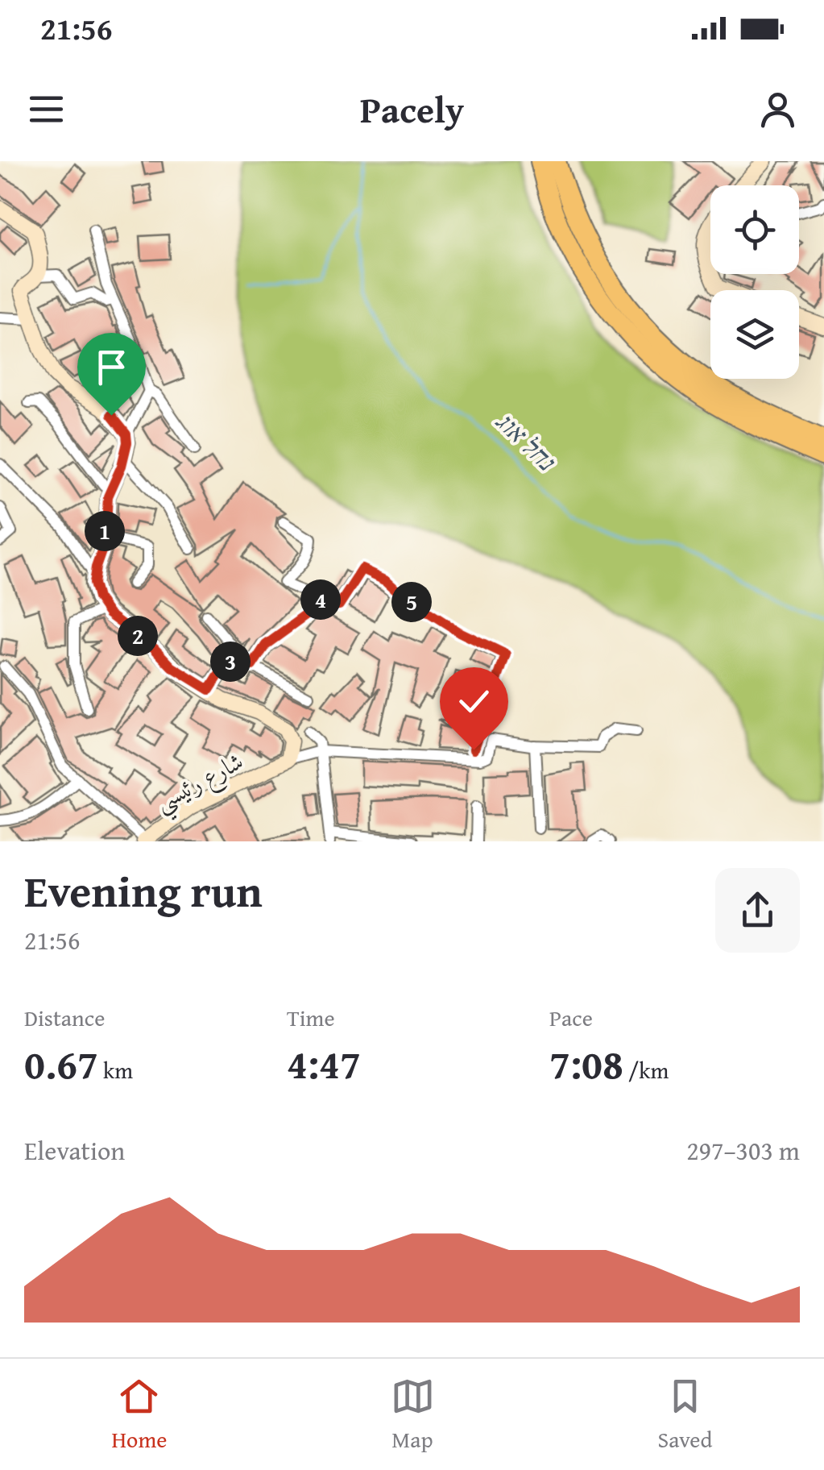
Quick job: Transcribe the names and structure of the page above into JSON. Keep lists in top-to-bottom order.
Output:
{
  "streets": {
    "street": ["شارع رئيسي"]
  },
  "water": ["נחל אוג"],
  "page": {
    "status": "21:56",
    "header": "Pacely",
    "pins": [
      "1",
      "4",
      "5",
      "2",
      "3"
    ],
    "heading": ["Evening run", "21:56"],
    "stats": [
      ["Distance", "0.67 km"],
      ["Time", "4:47"],
      ["Pace", "7:08 /km"]
    ],
    "chart": ["Elevation", "297–303 m"],
    "tabs": ["Home", "Map", "Saved"]
  }
}
